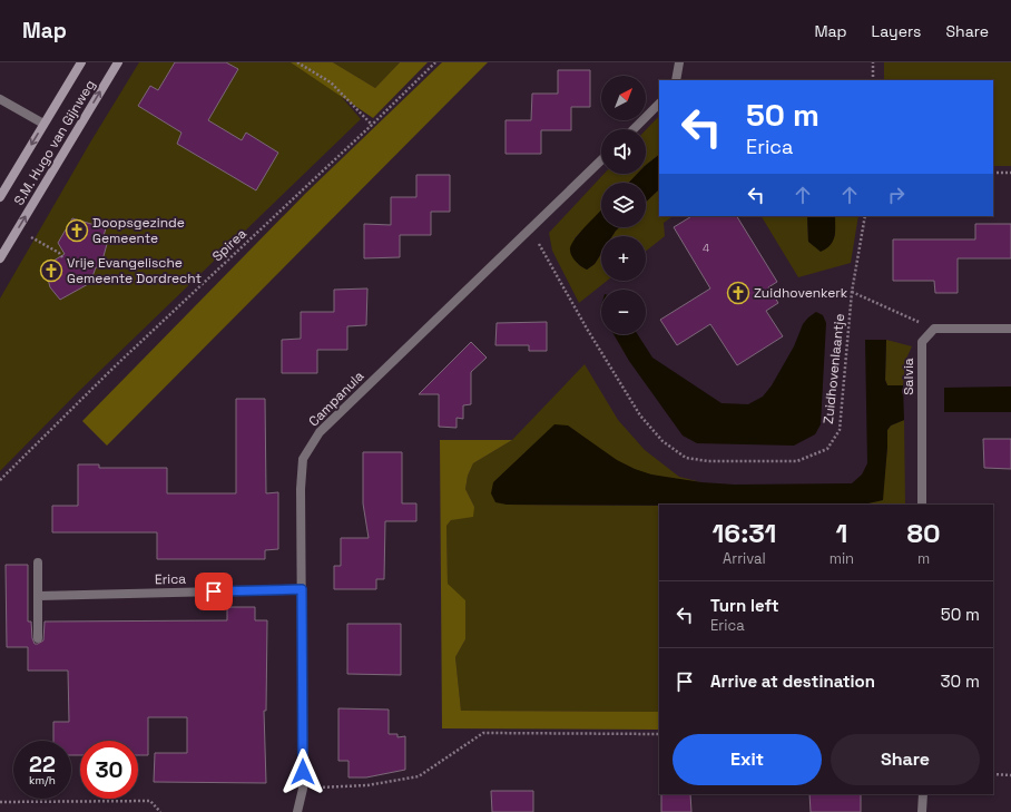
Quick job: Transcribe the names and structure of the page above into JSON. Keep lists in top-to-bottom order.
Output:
{
  "streets": {
    "street": [
      "S.M. Hugo van Gijnweg",
      "Salvia",
      "Campanula",
      "Erica"
    ],
    "path": ["Spirea", "Zuidhovenlaantje"]
  },
  "crossings": [
    ["Zuidhovenlaantje", "Campanula"],
    ["Campanula", "Erica"]
  ],
  "places": {
    "church": ["Doopsgezinde Gemeente", "Vrije Evangelische Gemeente Dordrecht", "Zuidhovenkerk"]
  },
  "house_numbers": ["4"],
  "north": "top right",
  "page": {
    "header": "Map",
    "nav": ["Map", "Layers", "Share"],
    "map_buttons": ["+", "−"],
    "turn": ["50 m", "Erica"],
    "eta": [
      "16:31",
      "Arrival",
      "1",
      "min",
      "80",
      "m"
    ],
    "list": [
      {
        "name": "Turn left",
        "note": "Erica",
        "value": "50 m"
      },
      {
        "name": "Arrive at destination",
        "value": "30 m"
      }
    ],
    "buttons": ["Exit", "Share"],
    "speed": "22 km/h",
    "limit": "30"
  }
}
